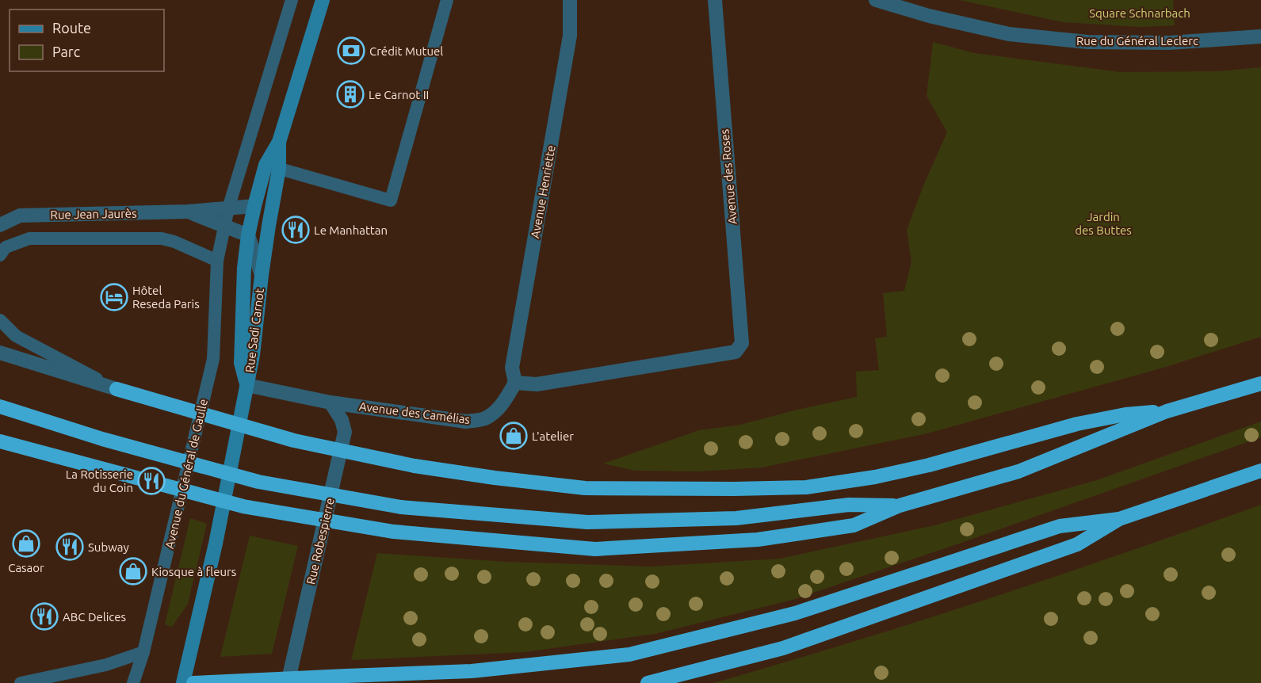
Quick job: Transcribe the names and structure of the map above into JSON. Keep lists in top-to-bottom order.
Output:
{
  "streets": {
    "street": [
      "Rue du Général Leclerc",
      "Avenue des Roses",
      "Avenue Henriette",
      "Rue Jean Jaurès",
      "Rue Sadi Carnot",
      "Avenue des Camélias",
      "Rue Robespierre"
    ],
    "lane": ["Avenue du Général de Gaulle"]
  },
  "crossings": [
    ["Avenue des Roses", "Avenue Henriette"],
    ["Avenue des Roses", "Avenue des Camélias"],
    ["Avenue Henriette", "Avenue des Camélias"],
    ["Rue Jean Jaurès", "Rue Sadi Carnot"],
    ["Rue Sadi Carnot", "Avenue des Camélias"],
    ["Avenue des Camélias", "Rue Robespierre"]
  ],
  "parks": ["Square Schnarbach", "Jardin des Buttes"],
  "places": {
    "bank": ["Crédit Mutuel"],
    "building": ["Le Carnot II"],
    "restaurant": [
      "Le Manhattan",
      "La Rotisserie du Coin",
      "Subway",
      "ABC Delices"
    ],
    "hotel": ["Hôtel Reseda Paris"],
    "shop": ["L'atelier", "Casaor", "Kiosque à fleurs"]
  },
  "legend": ["Route", "Parc"]
}
